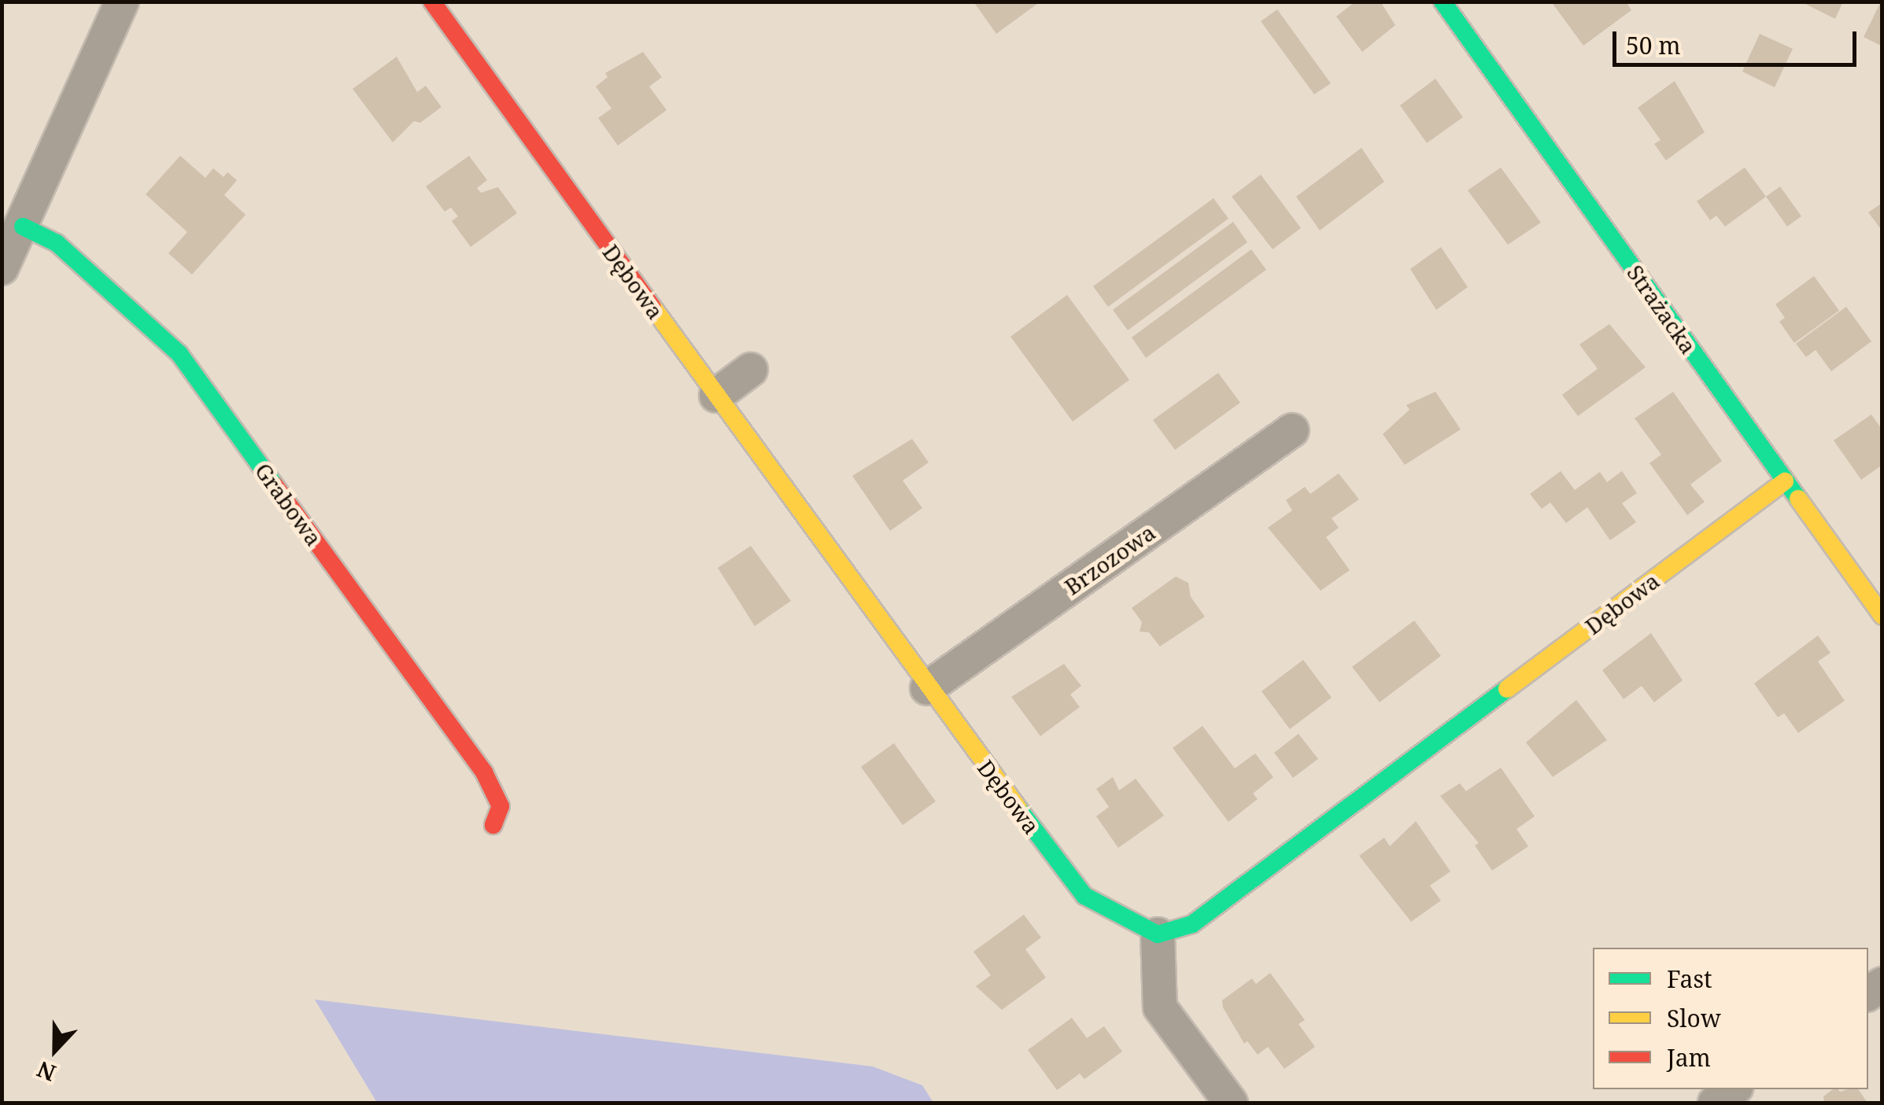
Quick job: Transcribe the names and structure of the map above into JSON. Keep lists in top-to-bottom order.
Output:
{
  "streets": {
    "street": [
      "Dębowa",
      "Strażacka",
      "Grabowa",
      "Brzozowa"
    ]
  },
  "crossings": [
    ["Dębowa", "Strażacka"],
    ["Dębowa", "Brzozowa"]
  ],
  "legend": ["Fast", "Slow", "Jam"],
  "scale_bar": "50 m",
  "north": "bottom"
}
